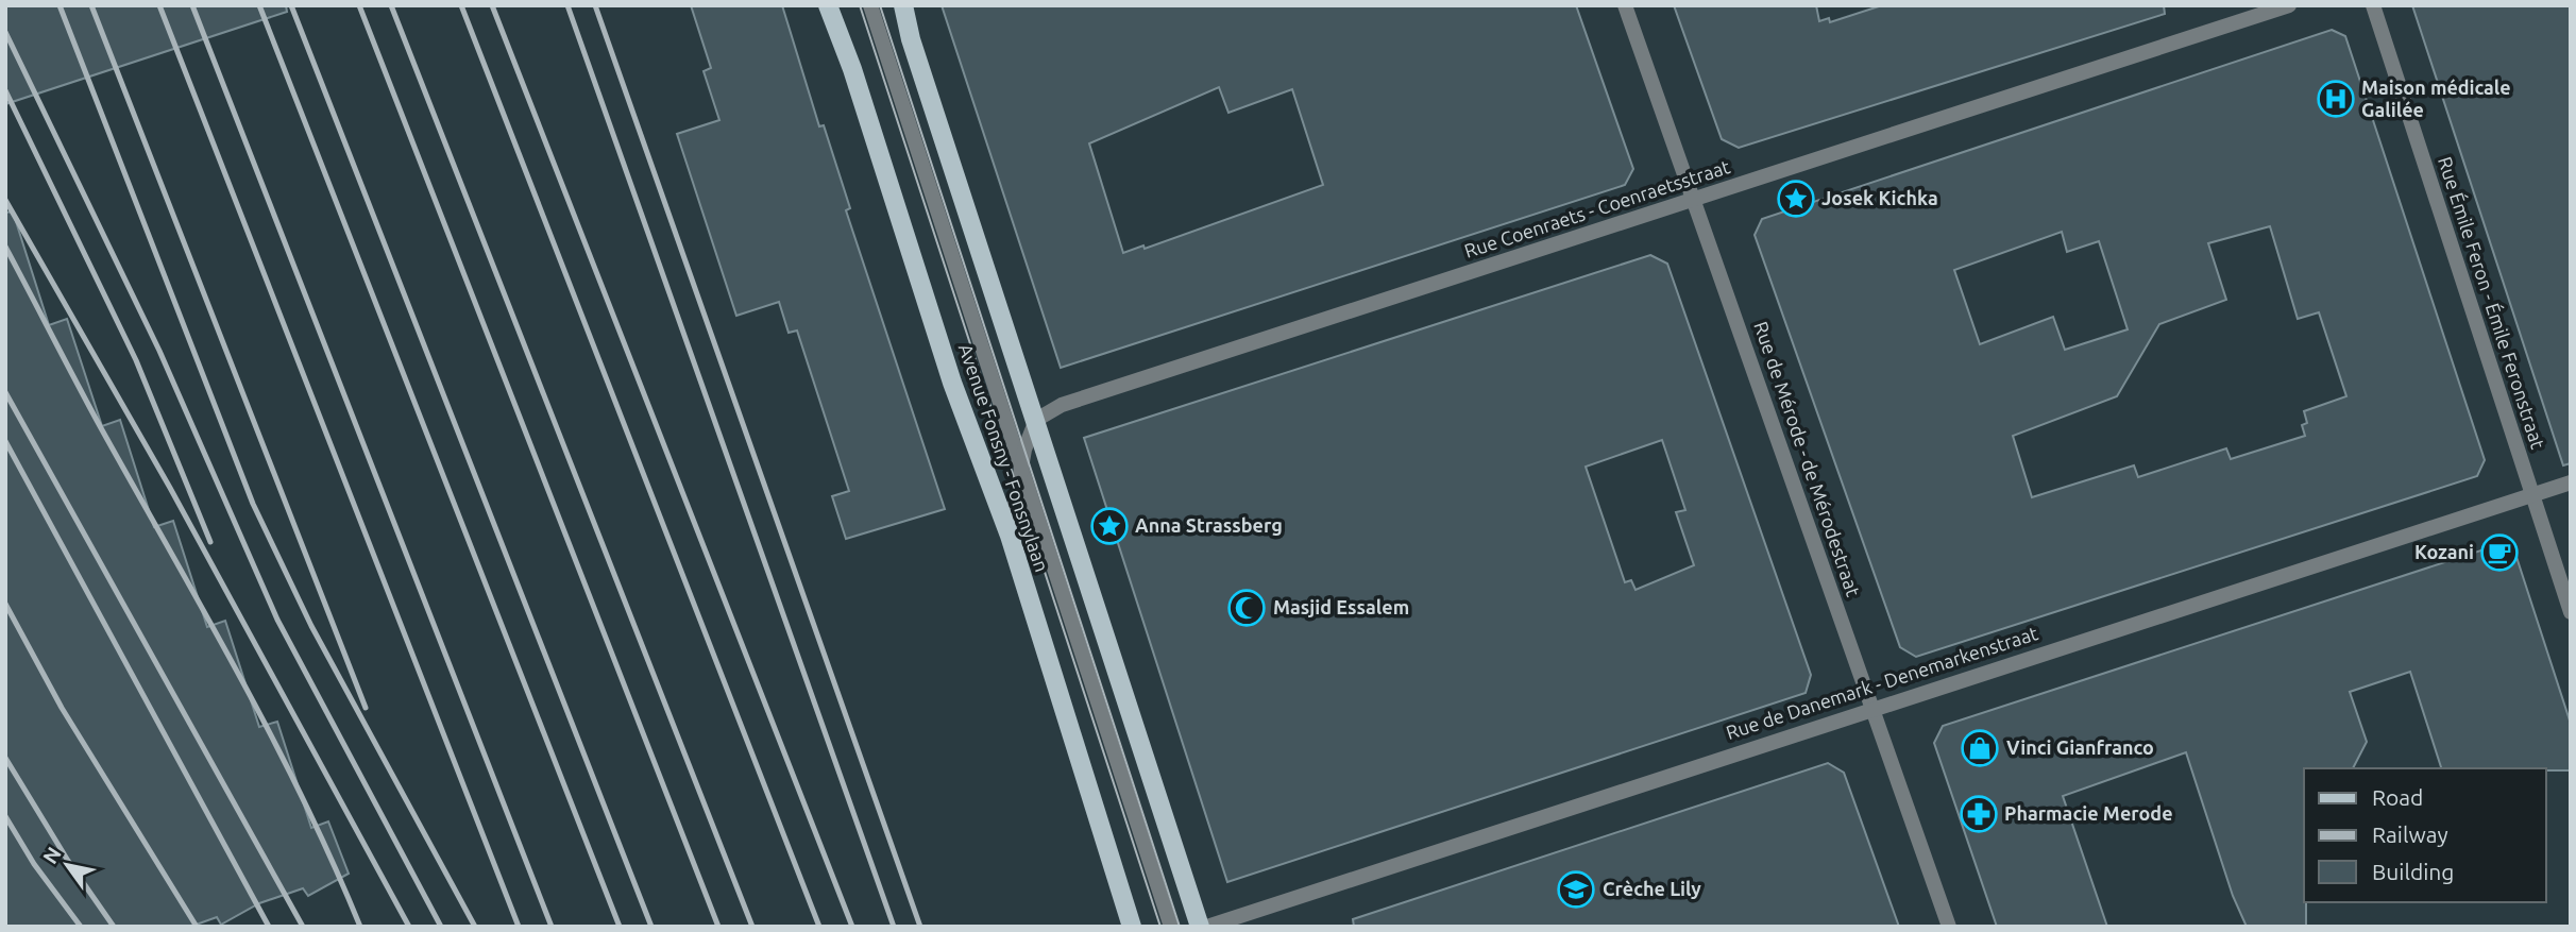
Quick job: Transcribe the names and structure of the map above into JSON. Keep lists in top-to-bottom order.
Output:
{
  "streets": {
    "main road": ["Avenue Fonsny - Fonsnylaan"],
    "street": [
      "Rue Coenraets - Coenraetsstraat",
      "Rue Émile Feron - Émile Feronstraat",
      "Rue de Mérode - de Mérodestraat",
      "Rue de Danemark - Denemarkenstraat"
    ]
  },
  "crossings": [
    ["Rue Coenraets - Coenraetsstraat", "Rue de Mérode - de Mérodestraat"],
    ["Rue Émile Feron - Émile Feronstraat", "Rue de Danemark - Denemarkenstraat"],
    ["Rue de Mérode - de Mérodestraat", "Rue de Danemark - Denemarkenstraat"]
  ],
  "places": {
    "hospital": ["Maison médicale Galilée"],
    "place": ["Josek Kichka", "Anna Strassberg"],
    "cafe": ["Kozani"],
    "mosque": ["Masjid Essalem"],
    "shop": ["Vinci Gianfranco"],
    "pharmacy": ["Pharmacie Merode"],
    "school or university": ["Crèche Lily"]
  },
  "legend": ["Road", "Railway", "Building"],
  "north": "top left"
}
